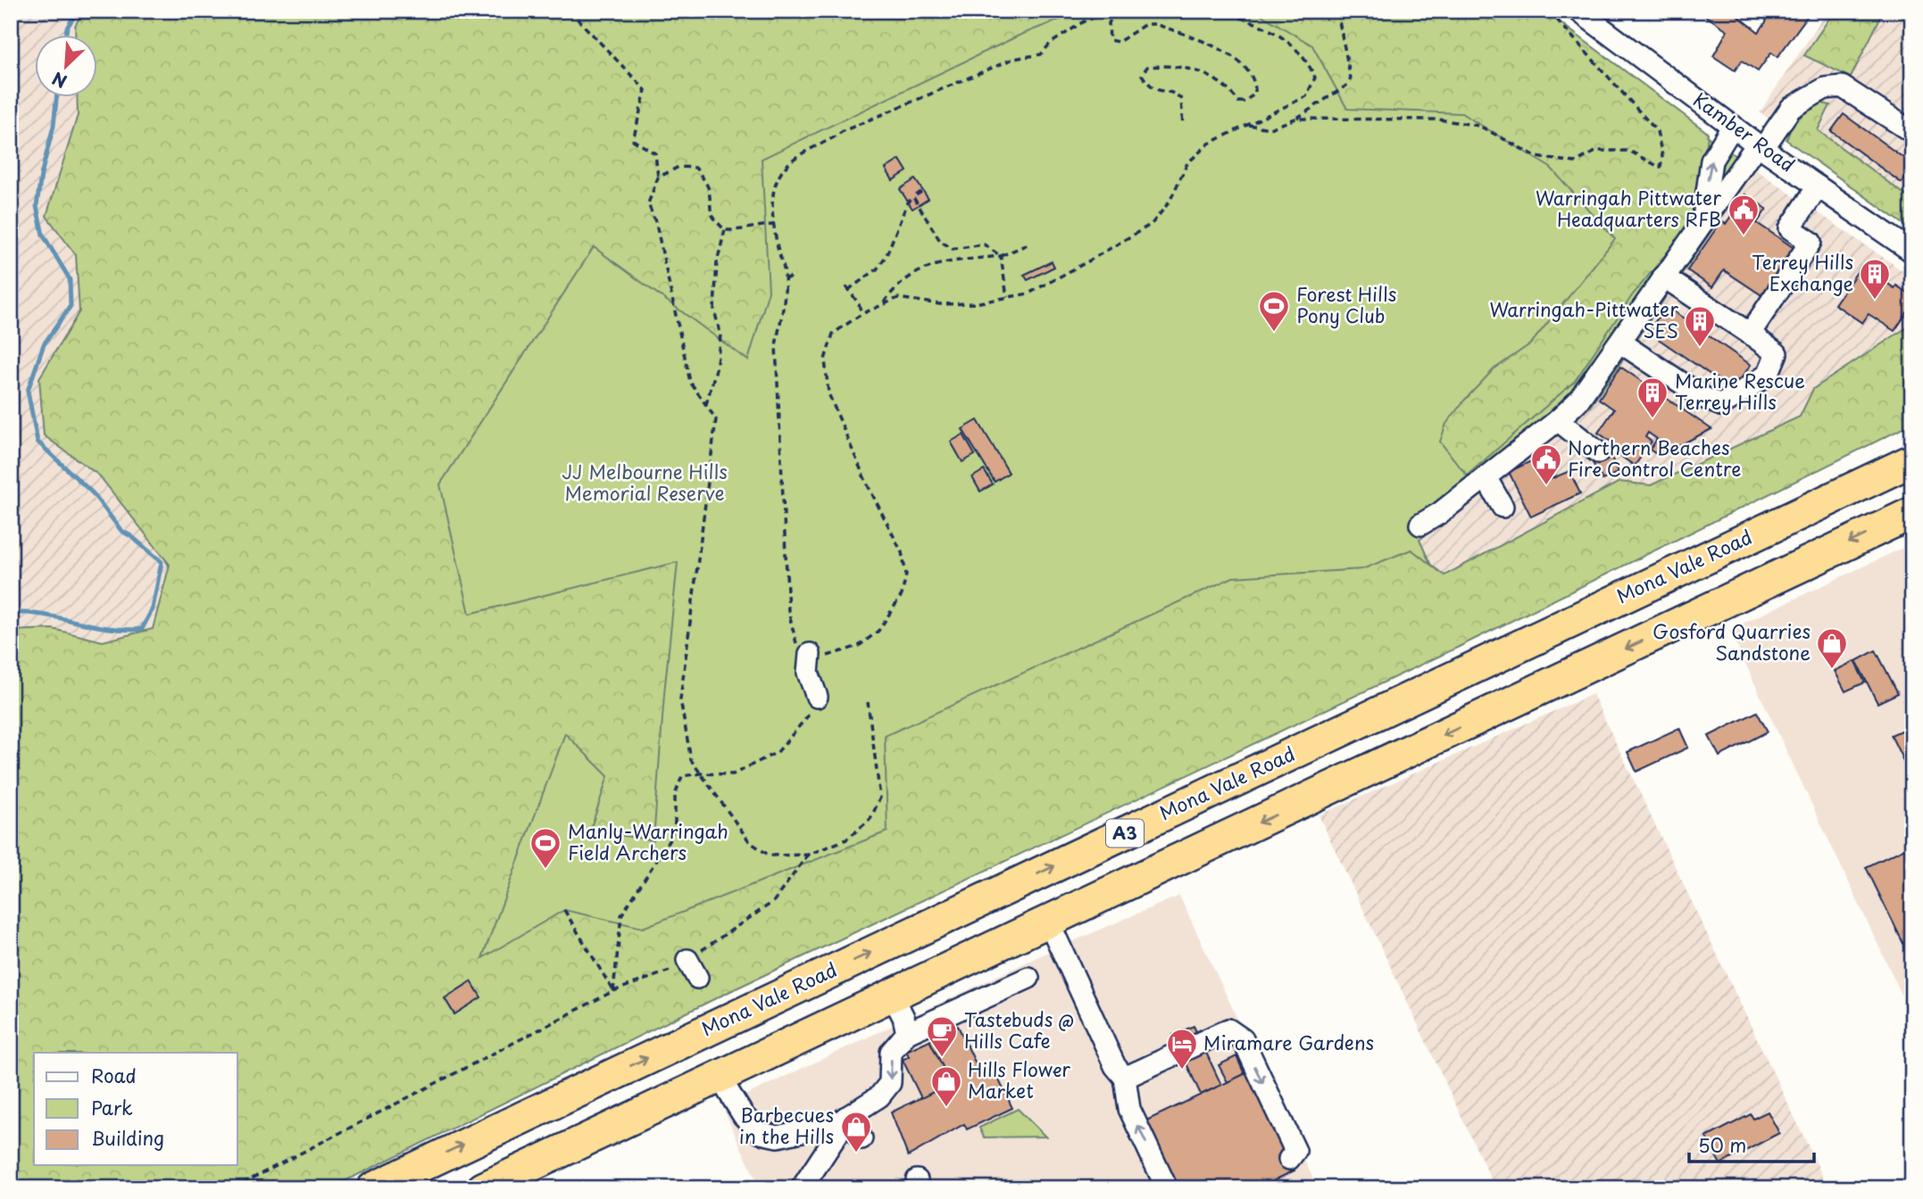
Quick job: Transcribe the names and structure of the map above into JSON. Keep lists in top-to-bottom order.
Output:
{
  "streets": {
    "highway": ["Mona Vale Road", "A3"],
    "street": ["Kamber Road"]
  },
  "parks": ["JJ Melbourne Hills Memorial Reserve"],
  "places": {
    "public building": ["Warringah Pittwater Headquarters RFB", "Northern Beaches Fire Control Centre"],
    "building": ["Terrey Hills Exchange", "Warringah-Pittwater SES", "Marine Rescue Terrey Hills"],
    "sports": ["Forest Hills Pony Club", "Manly-Warringah Field Archers"],
    "shop": ["Gosford Quarries Sandstone", "Hills Flower Market", "Barbecues in the Hills"],
    "cafe": ["Tastebuds @ Hills Cafe"],
    "hotel": ["Miramare Gardens"]
  },
  "legend": ["Road", "Park", "Building"],
  "scale_bar": "50 m",
  "north": "bottom left"
}
